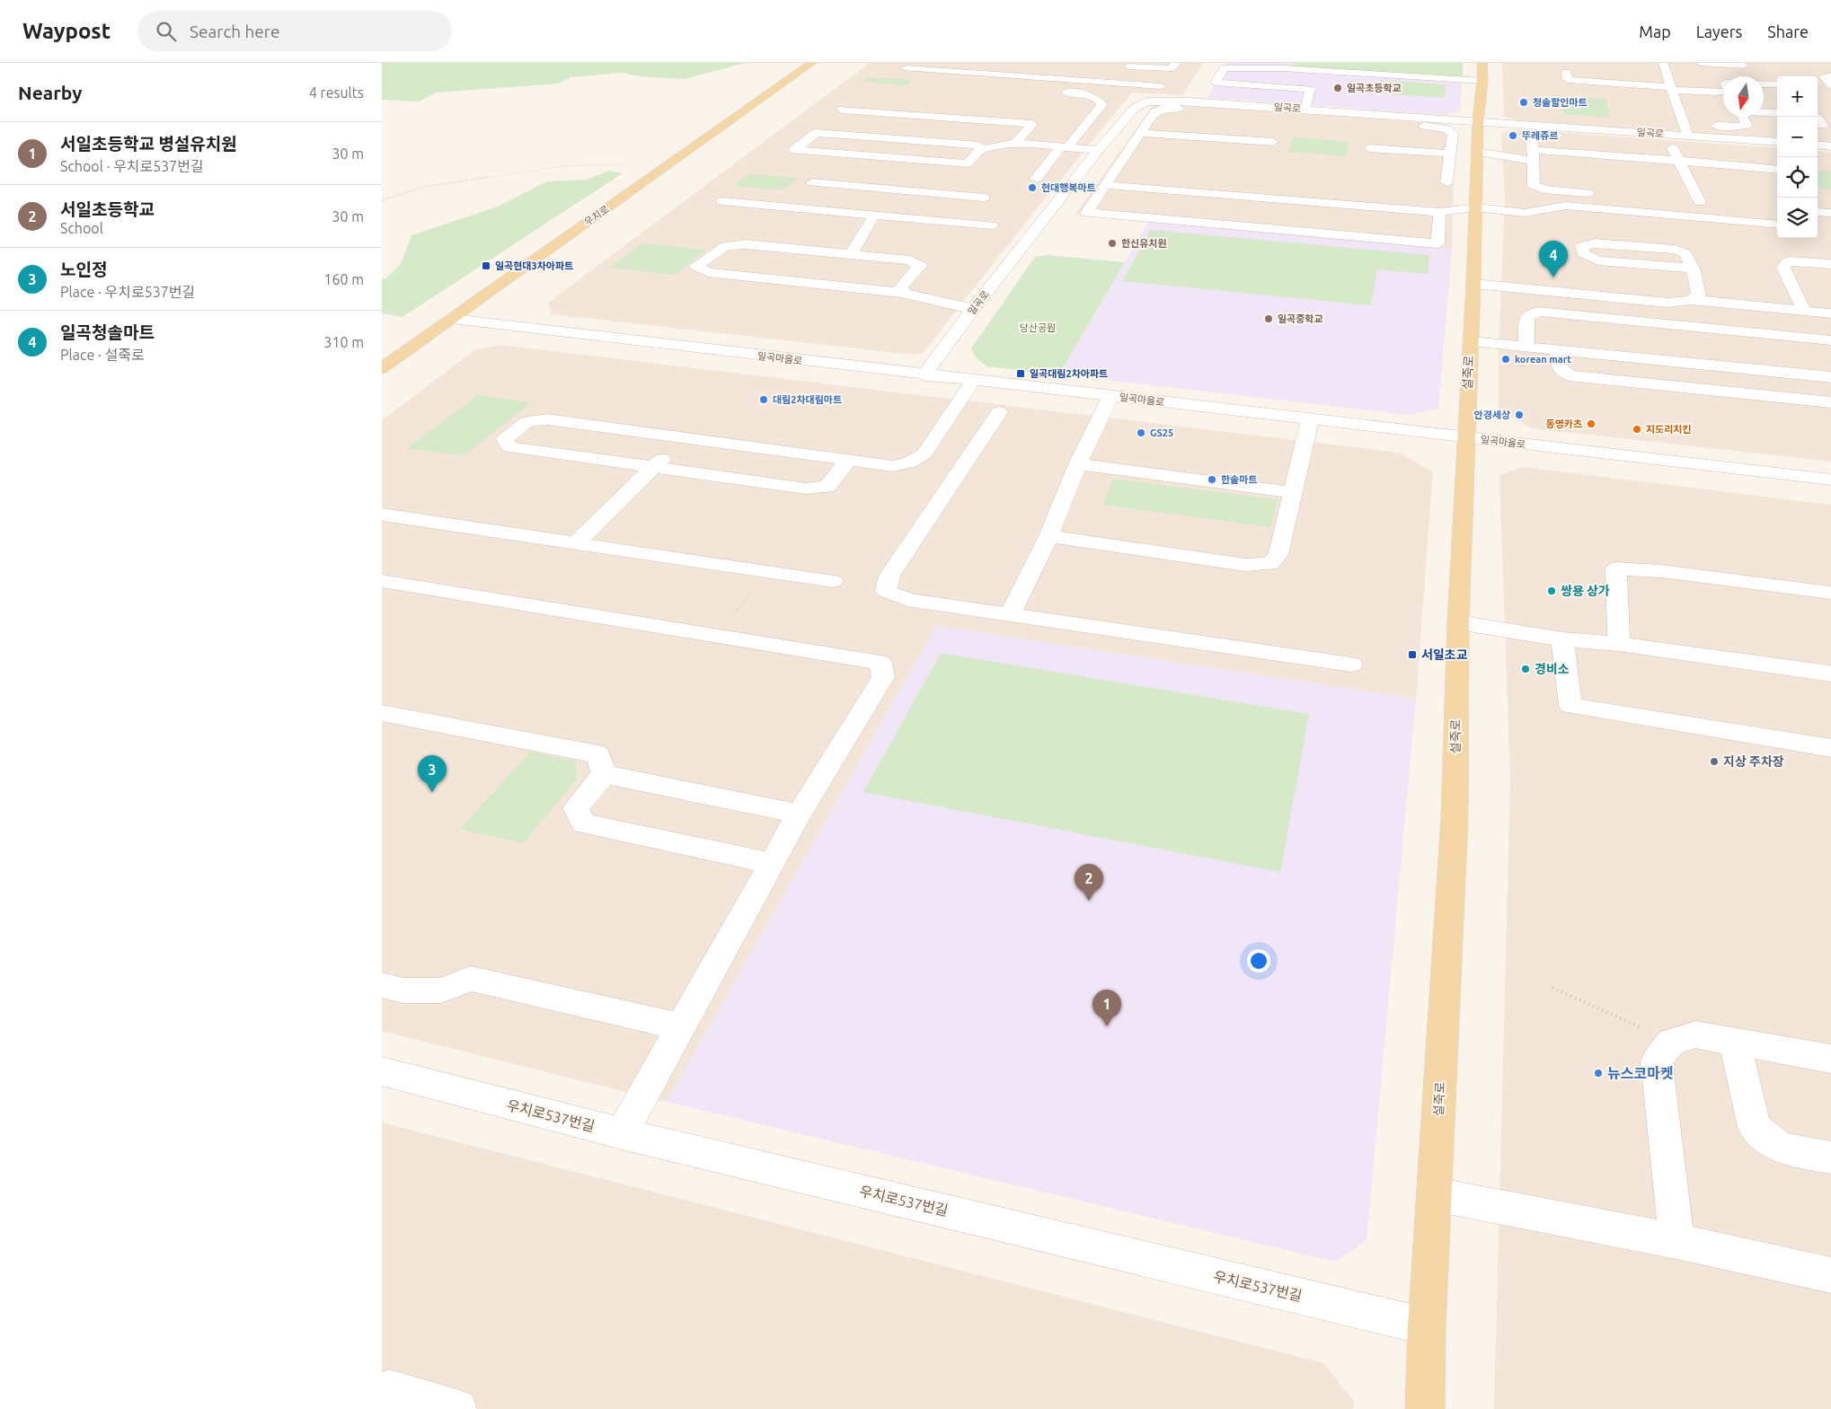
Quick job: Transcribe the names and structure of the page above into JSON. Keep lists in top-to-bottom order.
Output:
{
  "streets": {
    "main road": ["우치로", "설죽로"],
    "street": ["일곡로", "일곡마을로", "우치로537번길"]
  },
  "crossings": [
    ["일곡로", "일곡마을로"],
    ["일곡로", "설죽로"],
    ["우치로", "일곡마을로"],
    ["일곡마을로", "설죽로"],
    ["설죽로", "우치로537번길"]
  ],
  "parks": ["당산공원"],
  "places": {
    "other": [
      "일곡초등학교",
      "청솔할인마트",
      "뚜레쥬르",
      "현대행복마트",
      "한신유치원",
      "일곡중학교",
      "korean mart",
      "대림2차대림마트",
      "안경세상",
      "동명카츠",
      "지도리치킨",
      "GS25",
      "한솔마트",
      "쌍용 상가",
      "경비소",
      "지상 주차장",
      "뉴스코마켓"
    ],
    "transit": ["일곡현대3차아파트", "일곡대림2차아파트", "서일초교"]
  },
  "north": "bottom",
  "page": {
    "header": "Waypost",
    "search": "Search here",
    "nav": ["Map", "Layers", "Share"],
    "heading": ["Nearby", "4 results"],
    "map_buttons": ["+", "−"],
    "list": [
      {
        "mark": "1",
        "name": "서일초등학교 병설유치원",
        "note": "School · 우치로537번길",
        "value": "30 m"
      },
      {
        "mark": "2",
        "name": "서일초등학교",
        "note": "School",
        "value": "30 m"
      },
      {
        "mark": "3",
        "name": "노인정",
        "note": "Place · 우치로537번길",
        "value": "160 m"
      },
      {
        "mark": "4",
        "name": "일곡청솔마트",
        "note": "Place · 설죽로",
        "value": "310 m"
      }
    ],
    "pins": [
      "4",
      "3",
      "2",
      "1"
    ]
  }
}
